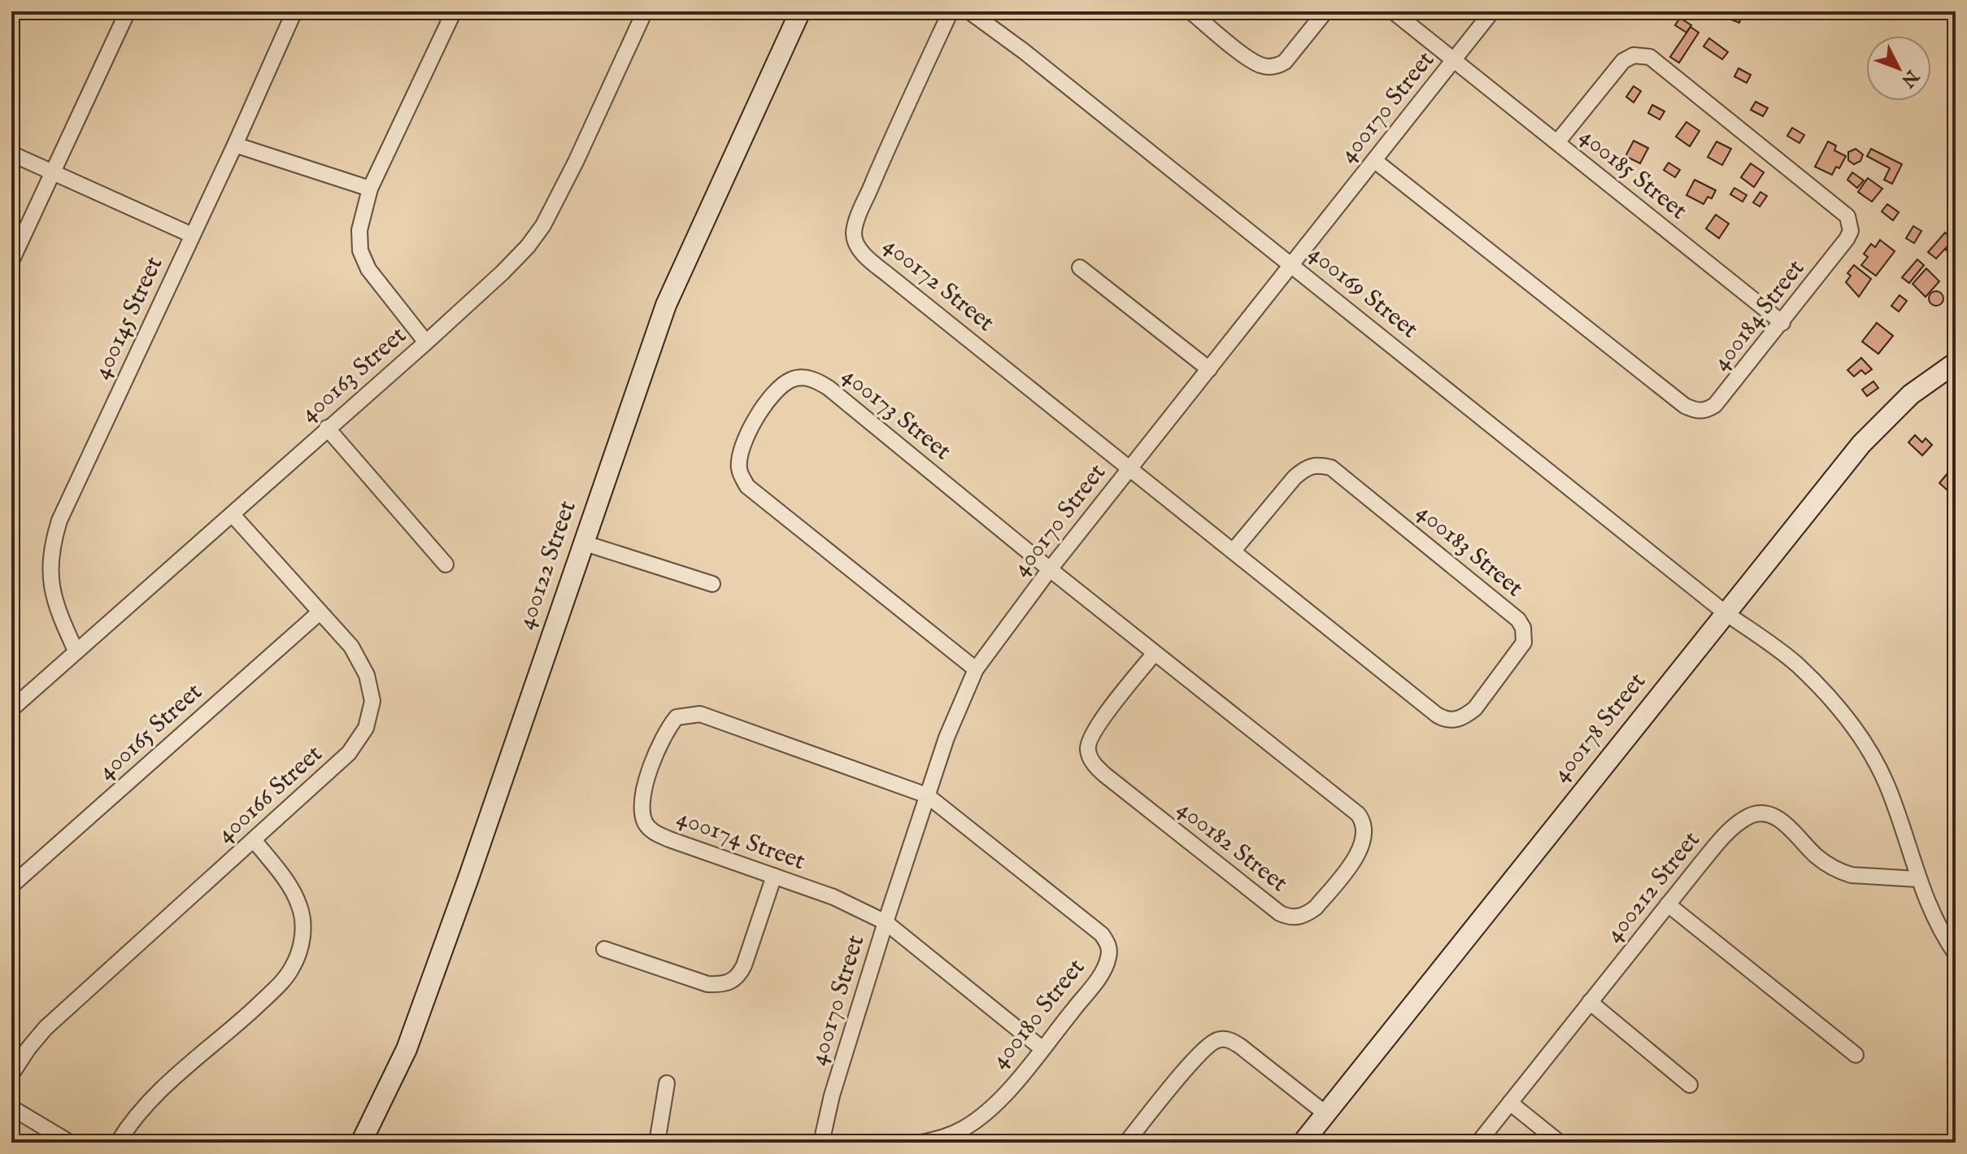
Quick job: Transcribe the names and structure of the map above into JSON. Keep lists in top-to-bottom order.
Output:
{
  "streets": {
    "street": [
      "400170 Street",
      "400185 Street",
      "400172 Street",
      "400169 Street",
      "400184 Street",
      "400145 Street",
      "400163 Street",
      "400173 Street",
      "400183 Street",
      "400122 Street",
      "400178 Street",
      "400165 Street",
      "400166 Street",
      "400174 Street",
      "400182 Street",
      "400212 Street",
      "400180 Street"
    ]
  },
  "crossings": [
    ["400170 Street", "400185 Street"],
    ["400170 Street", "400172 Street"],
    ["400170 Street", "400169 Street"],
    ["400170 Street", "400184 Street"],
    ["400170 Street", "400173 Street"],
    ["400170 Street", "400183 Street"],
    ["400170 Street", "400174 Street"],
    ["400170 Street", "400182 Street"],
    ["400170 Street", "400180 Street"],
    ["400185 Street", "400184 Street"],
    ["400172 Street", "400183 Street"],
    ["400169 Street", "400178 Street"],
    ["400169 Street", "400212 Street"],
    ["400145 Street", "400163 Street"],
    ["400163 Street", "400166 Street"],
    ["400173 Street", "400182 Street"],
    ["400165 Street", "400166 Street"],
    ["400174 Street", "400180 Street"]
  ],
  "north": "bottom right"
}
